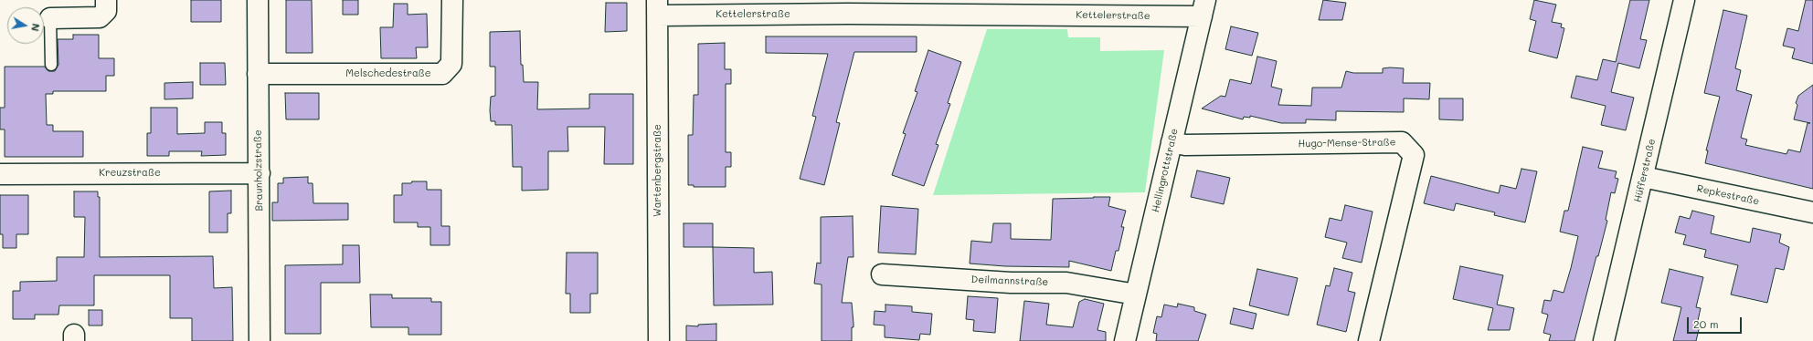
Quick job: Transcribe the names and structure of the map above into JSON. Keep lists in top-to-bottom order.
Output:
{
  "streets": {
    "street": [
      "Kettelerstraße",
      "Melschedestraße",
      "Hugo-Mense-Straße",
      "Braunholzstraße",
      "Wartenbergstraße",
      "Hellingrottstraße",
      "Hüfferstraße",
      "Kreuzstraße",
      "Repkestraße",
      "Deilmannstraße"
    ]
  },
  "crossings": [
    ["Kettelerstraße", "Wartenbergstraße"],
    ["Kettelerstraße", "Hellingrottstraße"],
    ["Melschedestraße", "Braunholzstraße"],
    ["Hugo-Mense-Straße", "Hellingrottstraße"],
    ["Braunholzstraße", "Kreuzstraße"],
    ["Hellingrottstraße", "Deilmannstraße"],
    ["Hüfferstraße", "Repkestraße"]
  ],
  "scale_bar": "20 m",
  "north": "right"
}
